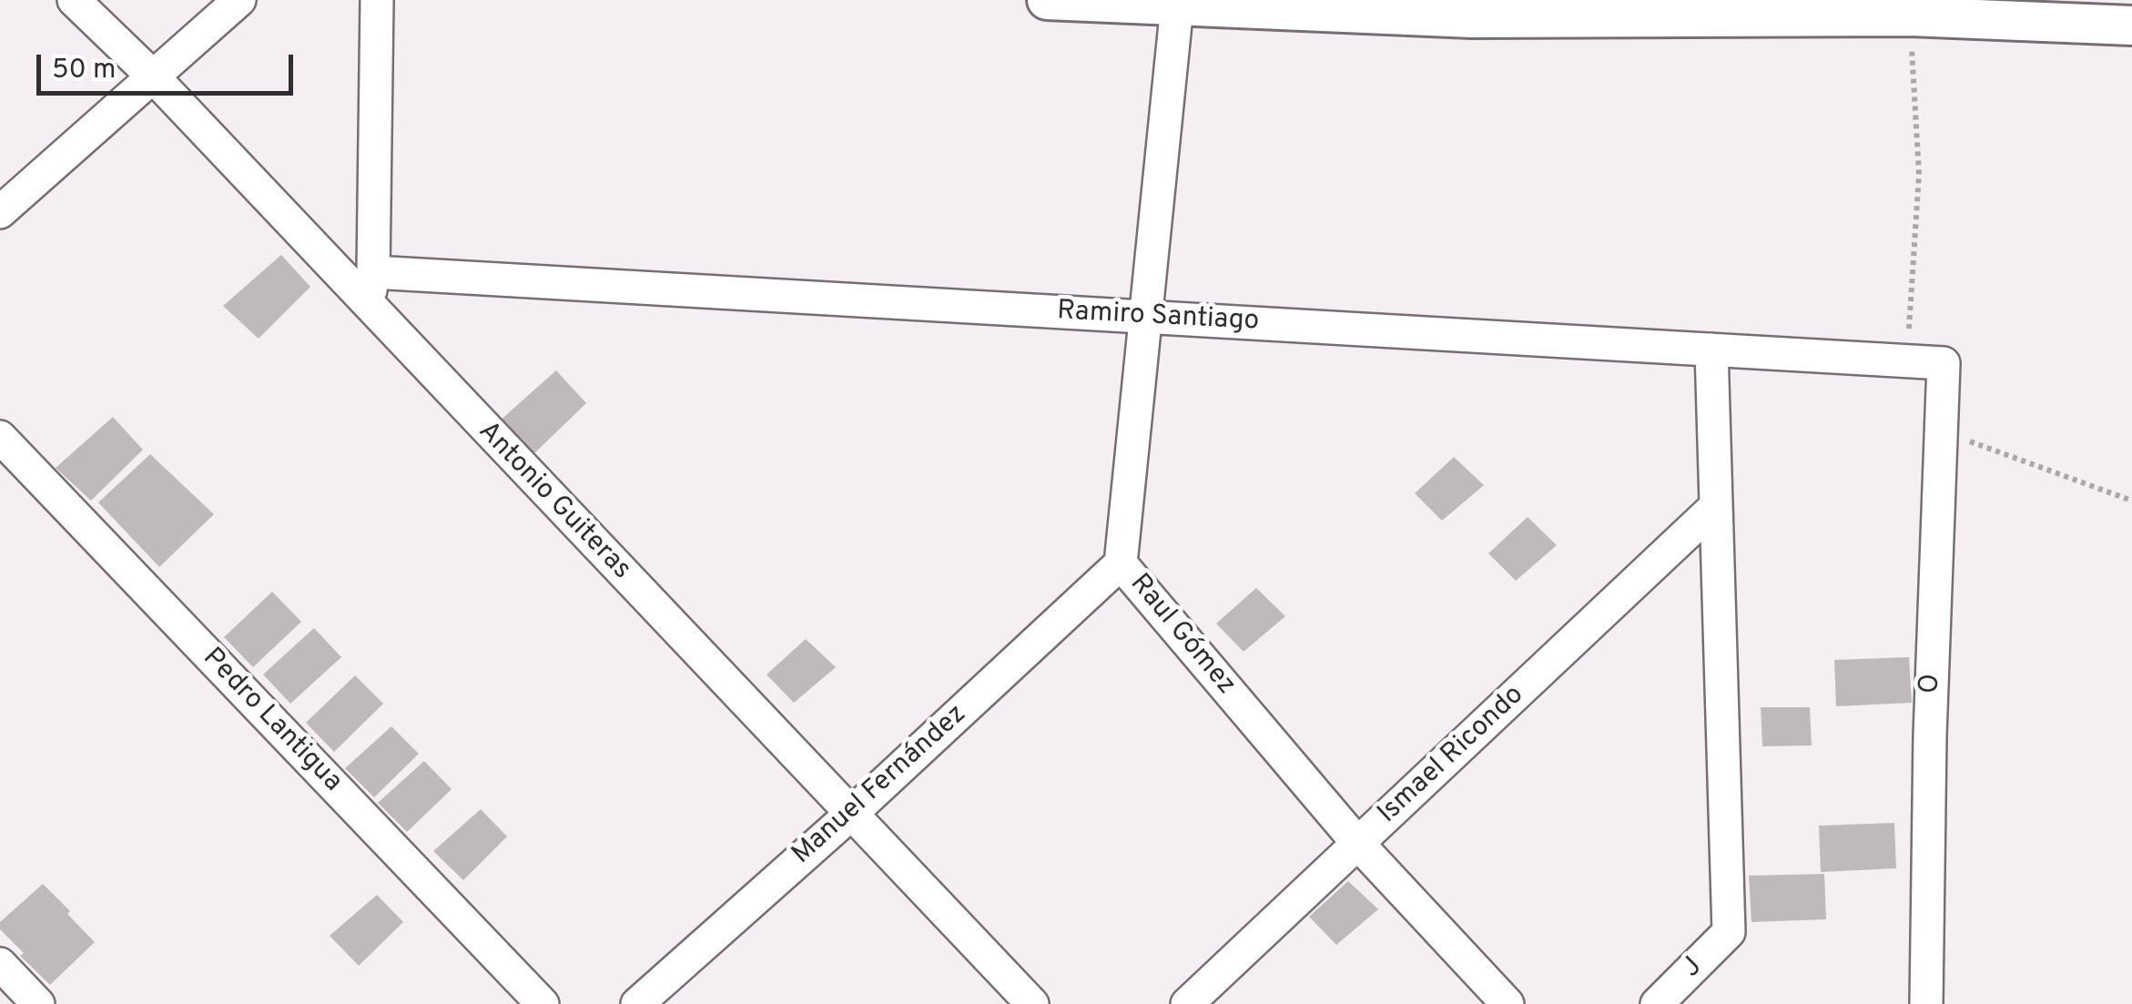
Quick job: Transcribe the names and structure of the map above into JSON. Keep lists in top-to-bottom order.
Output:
{
  "streets": {
    "street": [
      "Ramiro Santiago",
      "Antonio Guiteras",
      "Raul Gómez",
      "O",
      "Pedro Lantigua",
      "Ismael Ricondo",
      "Manuel Fernández",
      "J"
    ]
  },
  "crossings": [
    ["Ramiro Santiago", "Raul Gómez"],
    ["Ramiro Santiago", "O"],
    ["Antonio Guiteras", "Manuel Fernández"],
    ["Raul Gómez", "Ismael Ricondo"],
    ["Raul Gómez", "Manuel Fernández"],
    ["Ismael Ricondo", "J"]
  ],
  "scale_bar": "50 m"
}
